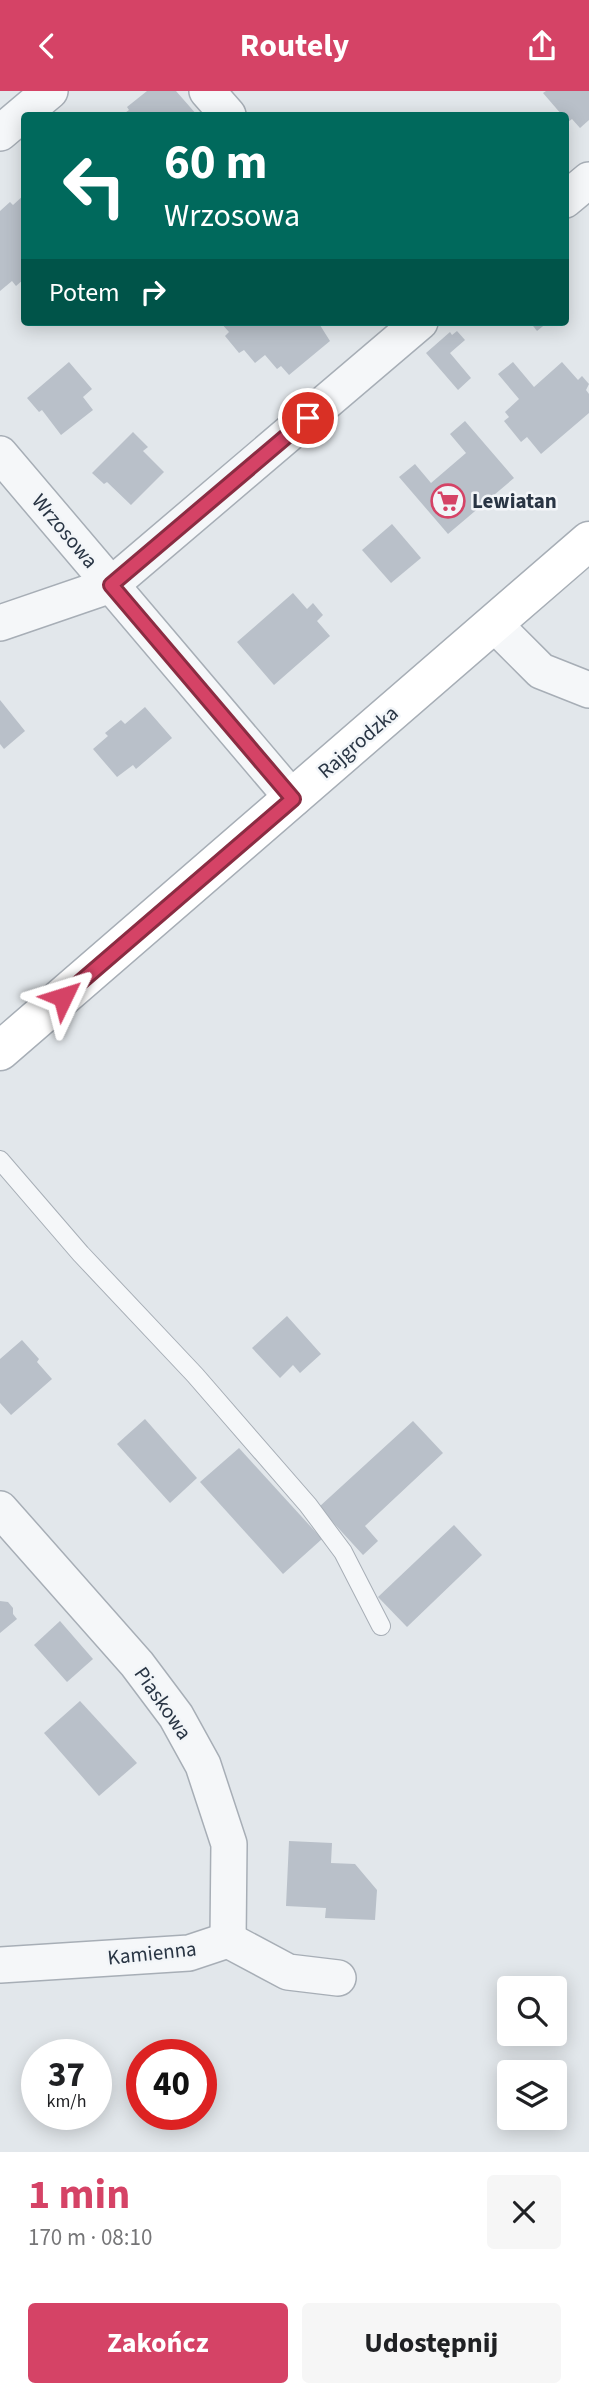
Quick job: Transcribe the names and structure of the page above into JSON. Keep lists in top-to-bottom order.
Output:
{
  "streets": {
    "street": [
      "Wrzosowa",
      "Rajgrodzka",
      "Piaskowa",
      "Kamienna"
    ]
  },
  "crossings": [
    ["Wrzosowa", "Rajgrodzka"],
    ["Piaskowa", "Kamienna"]
  ],
  "places": {
    "supermarket": ["Lewiatan"]
  },
  "page": {
    "header": "Routely",
    "turn": ["60 m", "Wrzosowa"],
    "then": "Potem",
    "speed": "37 km/h",
    "limit": "40",
    "heading": ["1 min", "170 m · 08:10"],
    "buttons": ["Zakończ", "Udostępnij"]
  }
}
